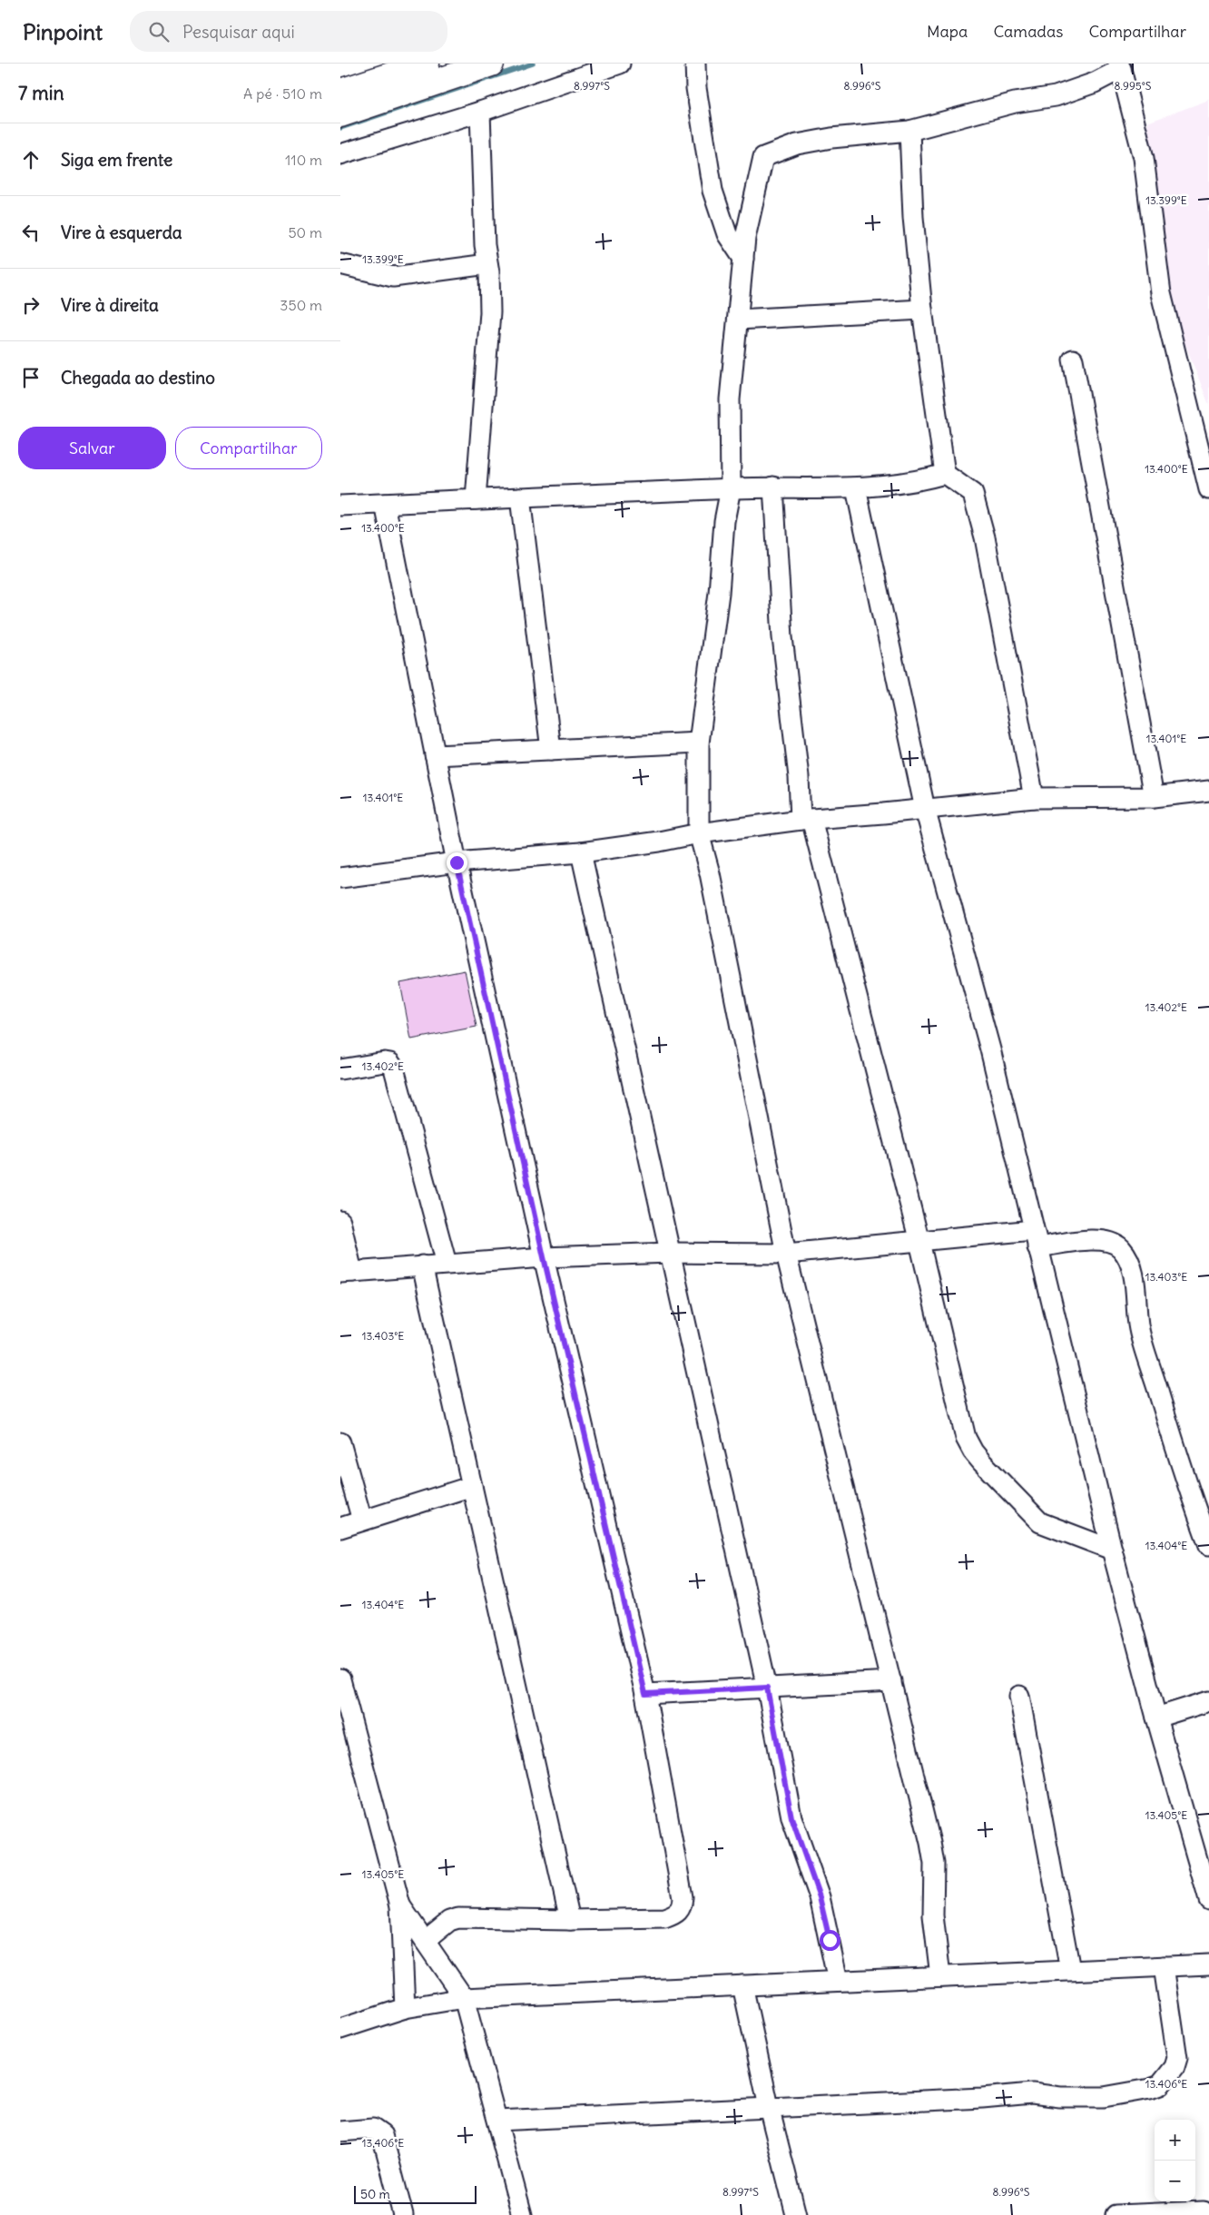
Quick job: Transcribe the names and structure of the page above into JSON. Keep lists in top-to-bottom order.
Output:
{
  "scale_bar": "50 m",
  "page": {
    "header": "Pinpoint",
    "search": "Pesquisar aqui",
    "nav": ["Mapa", "Camadas", "Compartilhar"],
    "heading": ["7 min", "A pé · 510 m"],
    "list": [
      ["Siga em frente", "110 m"],
      ["Vire à esquerda", "50 m"],
      ["Vire à direita", "350 m"],
      "Chegada ao destino"
    ],
    "buttons": ["Salvar", "Compartilhar"],
    "map_buttons": ["+", "−"],
    "scale": "50 m"
  },
  "coordinates": [
    "8.997°S",
    "8.996°S",
    "8.995°S",
    "13.399°E",
    "13.400°E",
    "13.401°E",
    "13.402°E",
    "13.403°E",
    "13.404°E",
    "13.405°E",
    "13.406°E"
  ]
}
